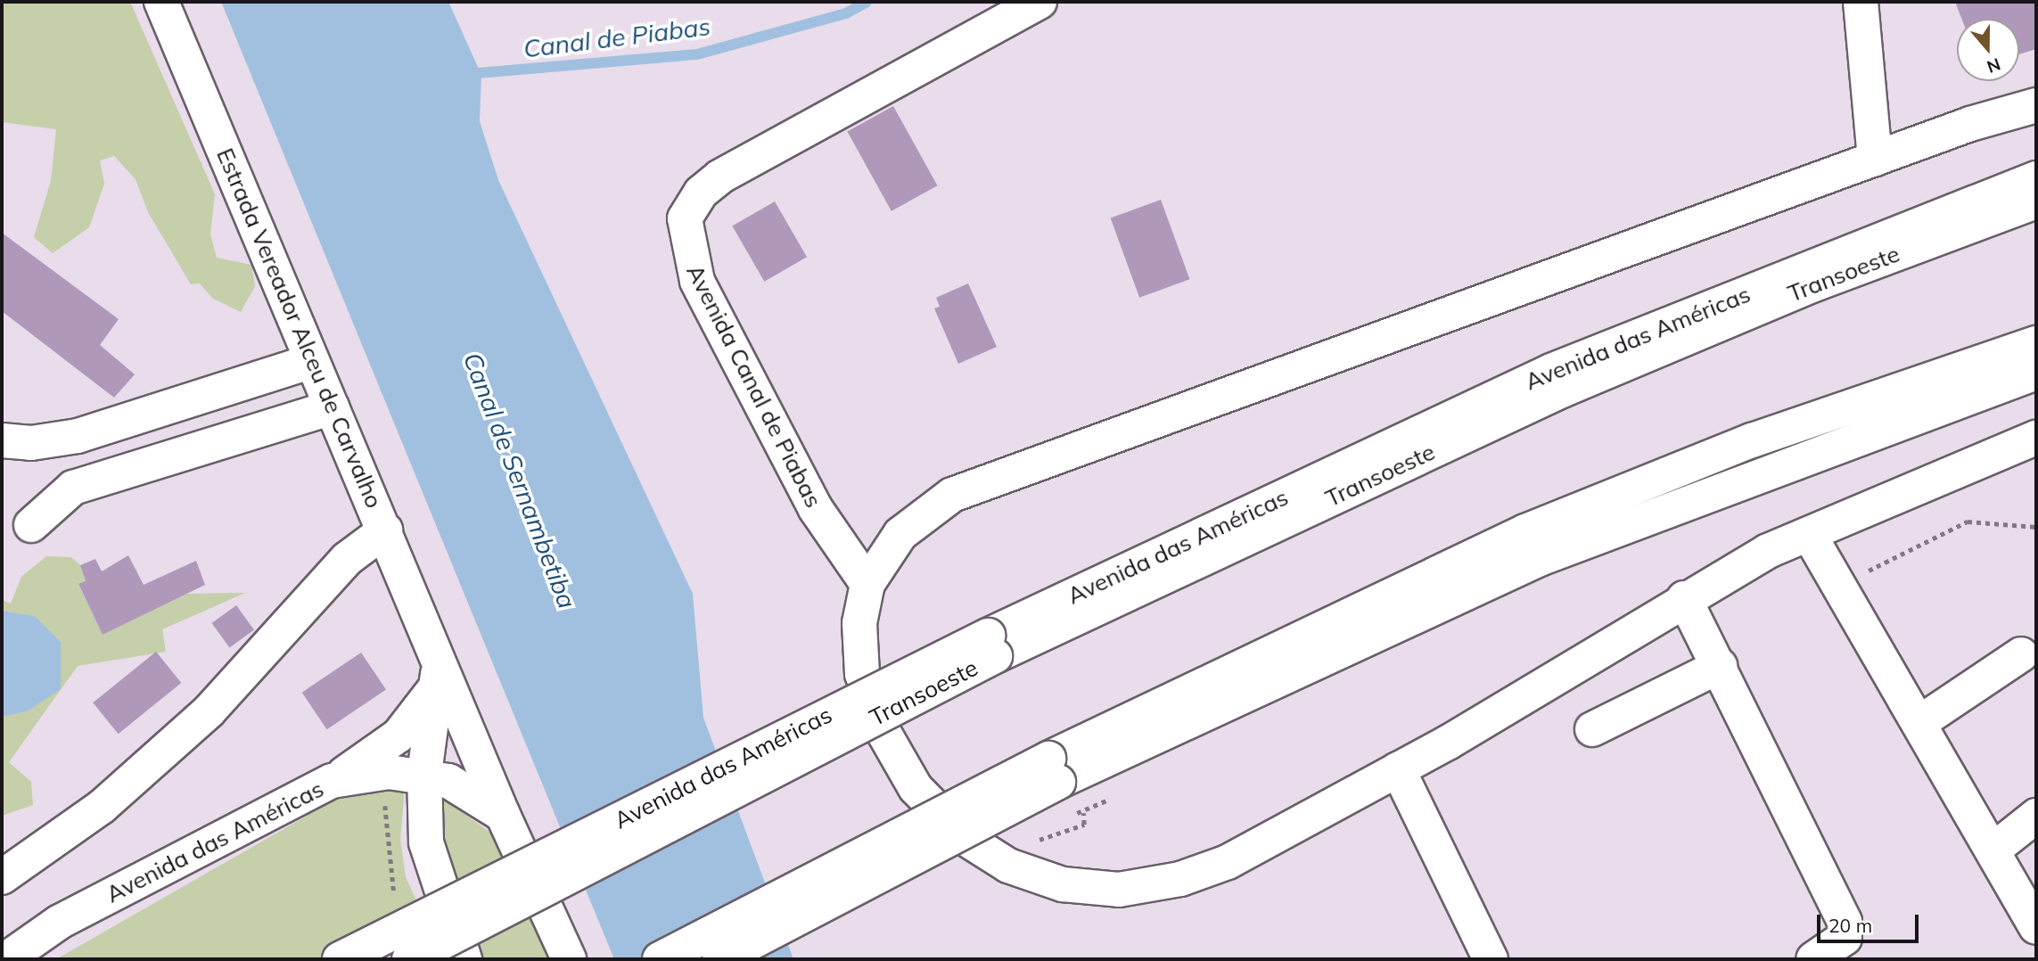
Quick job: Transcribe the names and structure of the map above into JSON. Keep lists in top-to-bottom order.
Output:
{
  "streets": {
    "main road": [
      "Transoeste",
      "Estrada Vereador Alceu de Carvalho",
      "Avenida das Américas",
      "Avenida Canal de Piabas"
    ]
  },
  "crossings": [
    ["Transoeste", "Avenida das Américas"],
    ["Estrada Vereador Alceu de Carvalho", "Avenida das Américas"]
  ],
  "water": ["Canal de Piabas", "Canal de Sernambetiba"],
  "scale_bar": "20 m",
  "north": "bottom"
}
